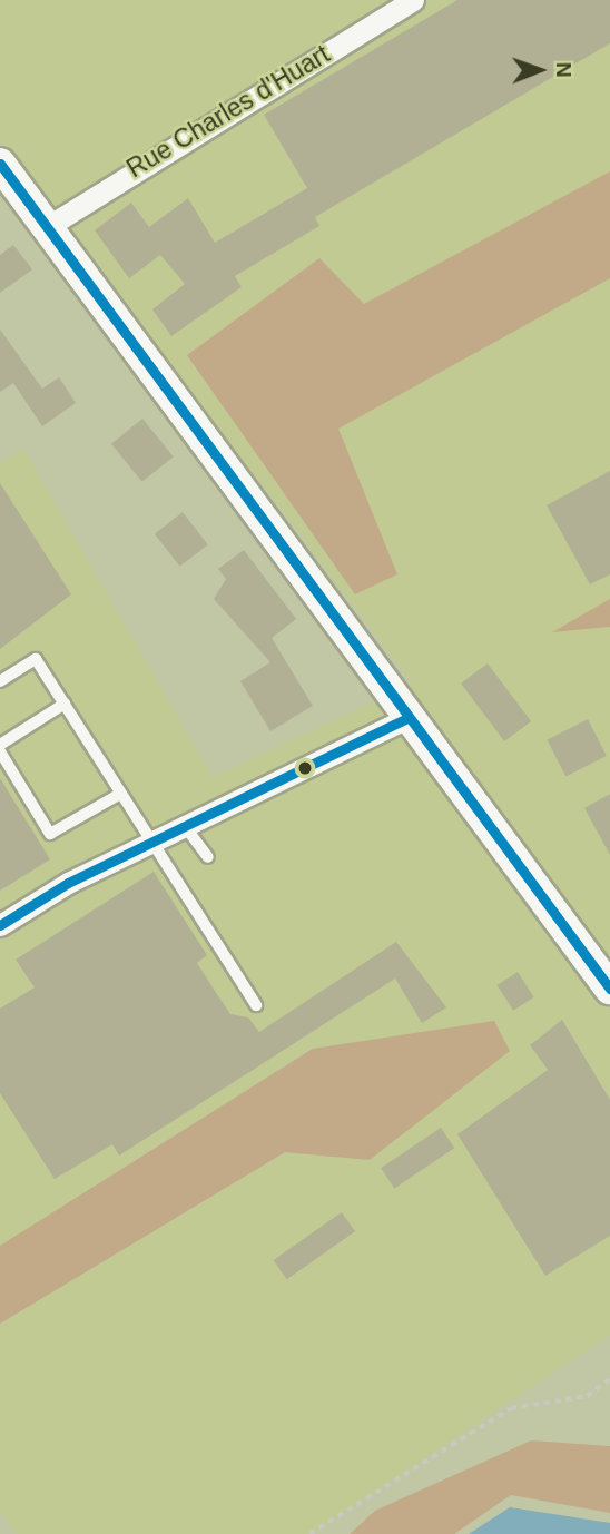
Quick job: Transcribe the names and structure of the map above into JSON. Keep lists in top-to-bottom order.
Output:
{
  "streets": {
    "street": ["Rue Charles d'Huart"]
  },
  "north": "right"
}
